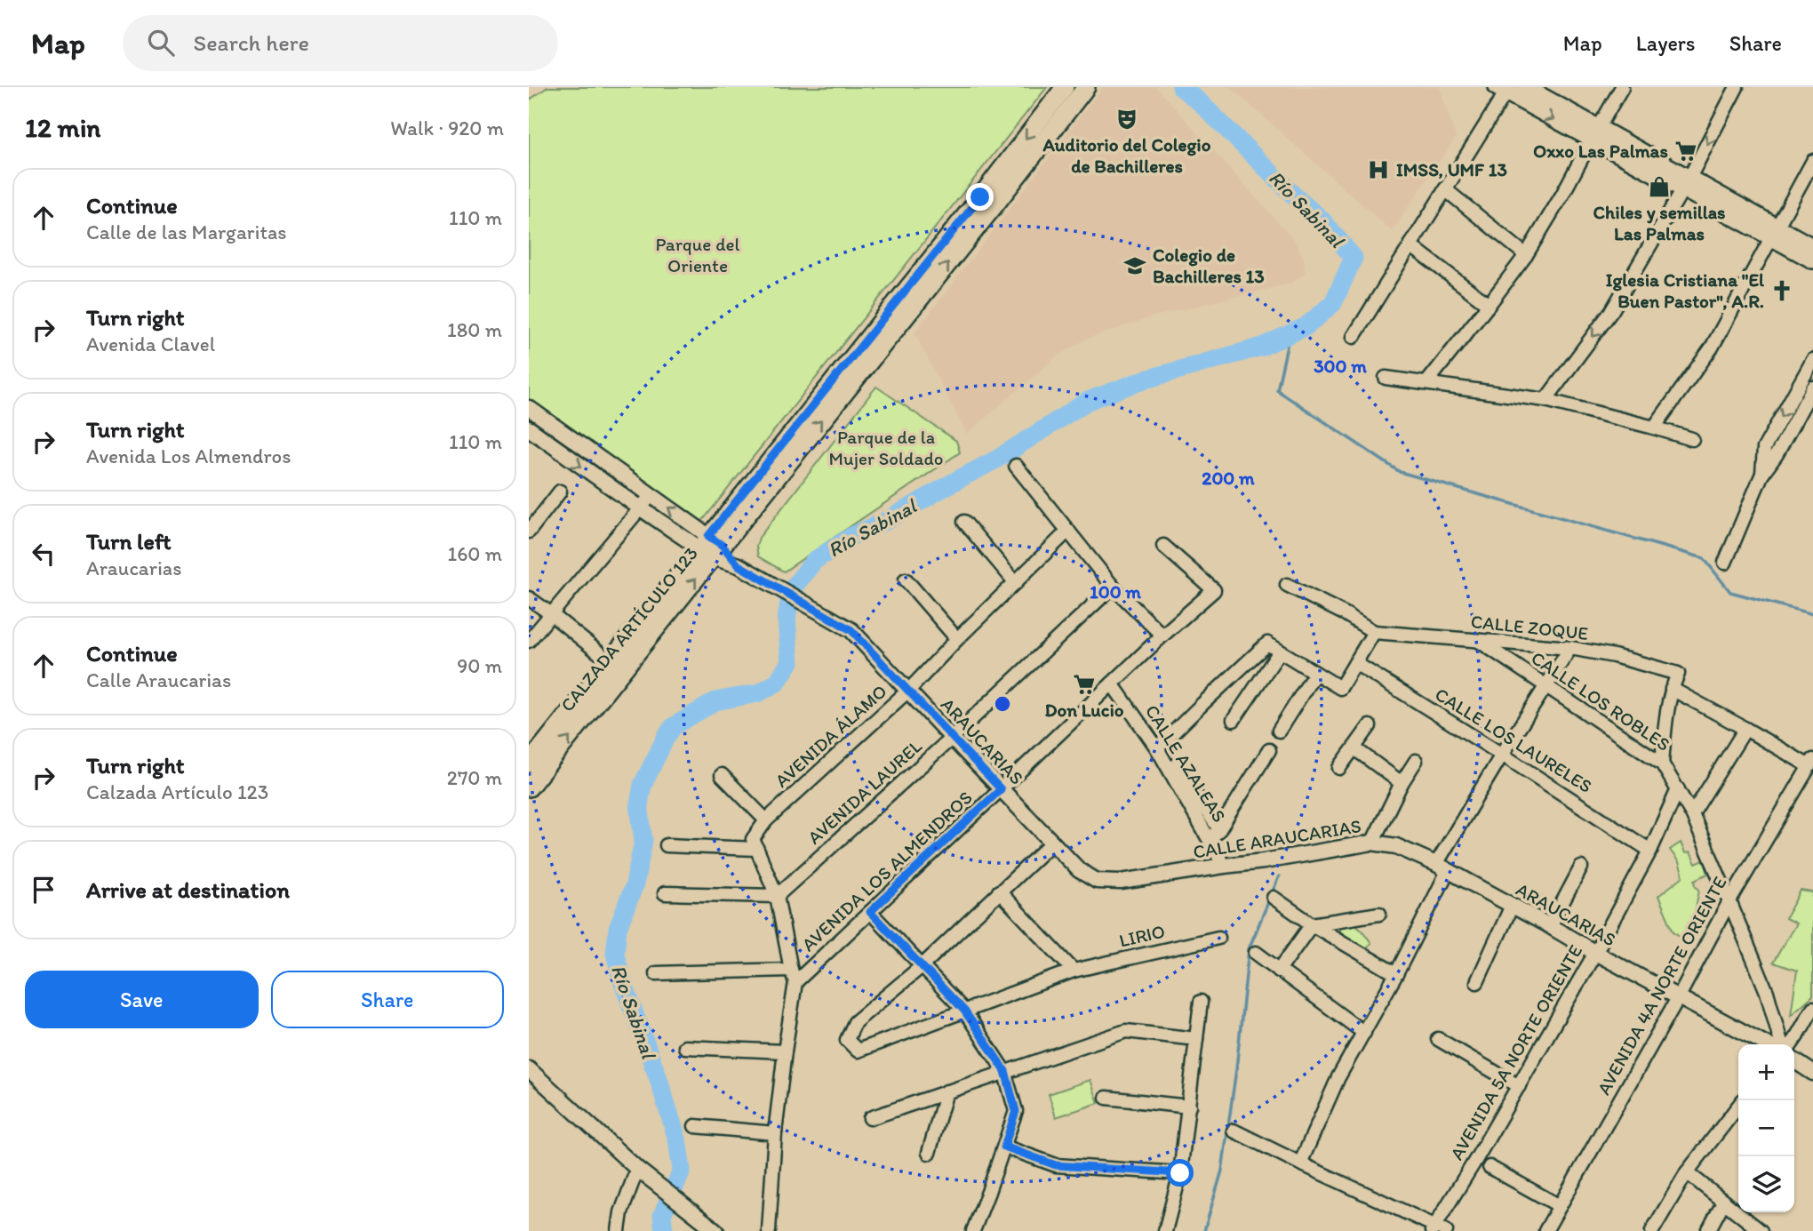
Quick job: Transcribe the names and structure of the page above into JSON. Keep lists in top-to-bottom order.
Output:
{
  "streets": {
    "main road": ["CALZADA ARTÍCULO 123"],
    "street": [
      "CALLE ZOQUE",
      "CALLE LOS ROBLES",
      "AVENIDA ÁLAMO",
      "CALLE LOS LAURELES",
      "ARAUCARIAS",
      "CALLE AZALEAS",
      "AVENIDA LAUREL",
      "CALLE ARAUCARIAS",
      "AVENIDA LOS ALMENDROS",
      "LIRIO",
      "AVENIDA 4A NORTE ORIENTE",
      "AVENIDA 5A NORTE ORIENTE"
    ]
  },
  "crossings": [
    ["CALLE ZOQUE", "CALLE LOS ROBLES"],
    ["CALZADA ARTÍCULO 123", "ARAUCARIAS"],
    ["CALLE LOS ROBLES", "AVENIDA 4A NORTE ORIENTE"],
    ["CALLE LOS ROBLES", "AVENIDA 5A NORTE ORIENTE"],
    ["AVENIDA ÁLAMO", "ARAUCARIAS"],
    ["CALLE LOS LAURELES", "AVENIDA 5A NORTE ORIENTE"],
    ["ARAUCARIAS", "AVENIDA LAUREL"],
    ["ARAUCARIAS", "CALLE ARAUCARIAS"],
    ["ARAUCARIAS", "AVENIDA LOS ALMENDROS"],
    ["ARAUCARIAS", "AVENIDA 4A NORTE ORIENTE"],
    ["ARAUCARIAS", "AVENIDA 5A NORTE ORIENTE"],
    ["CALLE AZALEAS", "CALLE ARAUCARIAS"],
    ["CALLE AZALEAS", "AVENIDA LOS ALMENDROS"]
  ],
  "water": ["Río Sabinal"],
  "parks": ["Parque del Oriente", "Parque de la Mujer Soldado"],
  "places": {
    "theatre": ["Auditorio del Colegio de Bachilleres"],
    "supermarket": ["Oxxo Las Palmas", "Don Lucio"],
    "hospital": ["IMSS, UMF 13"],
    "shop": ["Chiles y semillas Las Palmas"],
    "school or university": ["Colegio de Bachilleres 13"],
    "church": ["Iglesia Cristiana \"El Buen Pastor\", A.R."]
  },
  "page": {
    "header": "Map",
    "search": "Search here",
    "nav": ["Map", "Layers", "Share"],
    "heading": ["12 min", "Walk · 920 m"],
    "list": [
      ["Continue", "Calle de las Margaritas", "110 m"],
      ["Turn right", "Avenida Clavel", "180 m"],
      ["Turn right", "Avenida Los Almendros", "110 m"],
      ["Turn left", "Araucarias", "160 m"],
      ["Continue", "Calle Araucarias", "90 m"],
      ["Turn right", "Calzada Artículo 123", "270 m"],
      "Arrive at destination"
    ],
    "buttons": ["Save", "Share"],
    "map_buttons": ["+", "−"]
  },
  "rings": ["300 m", "200 m", "100 m"]
}
